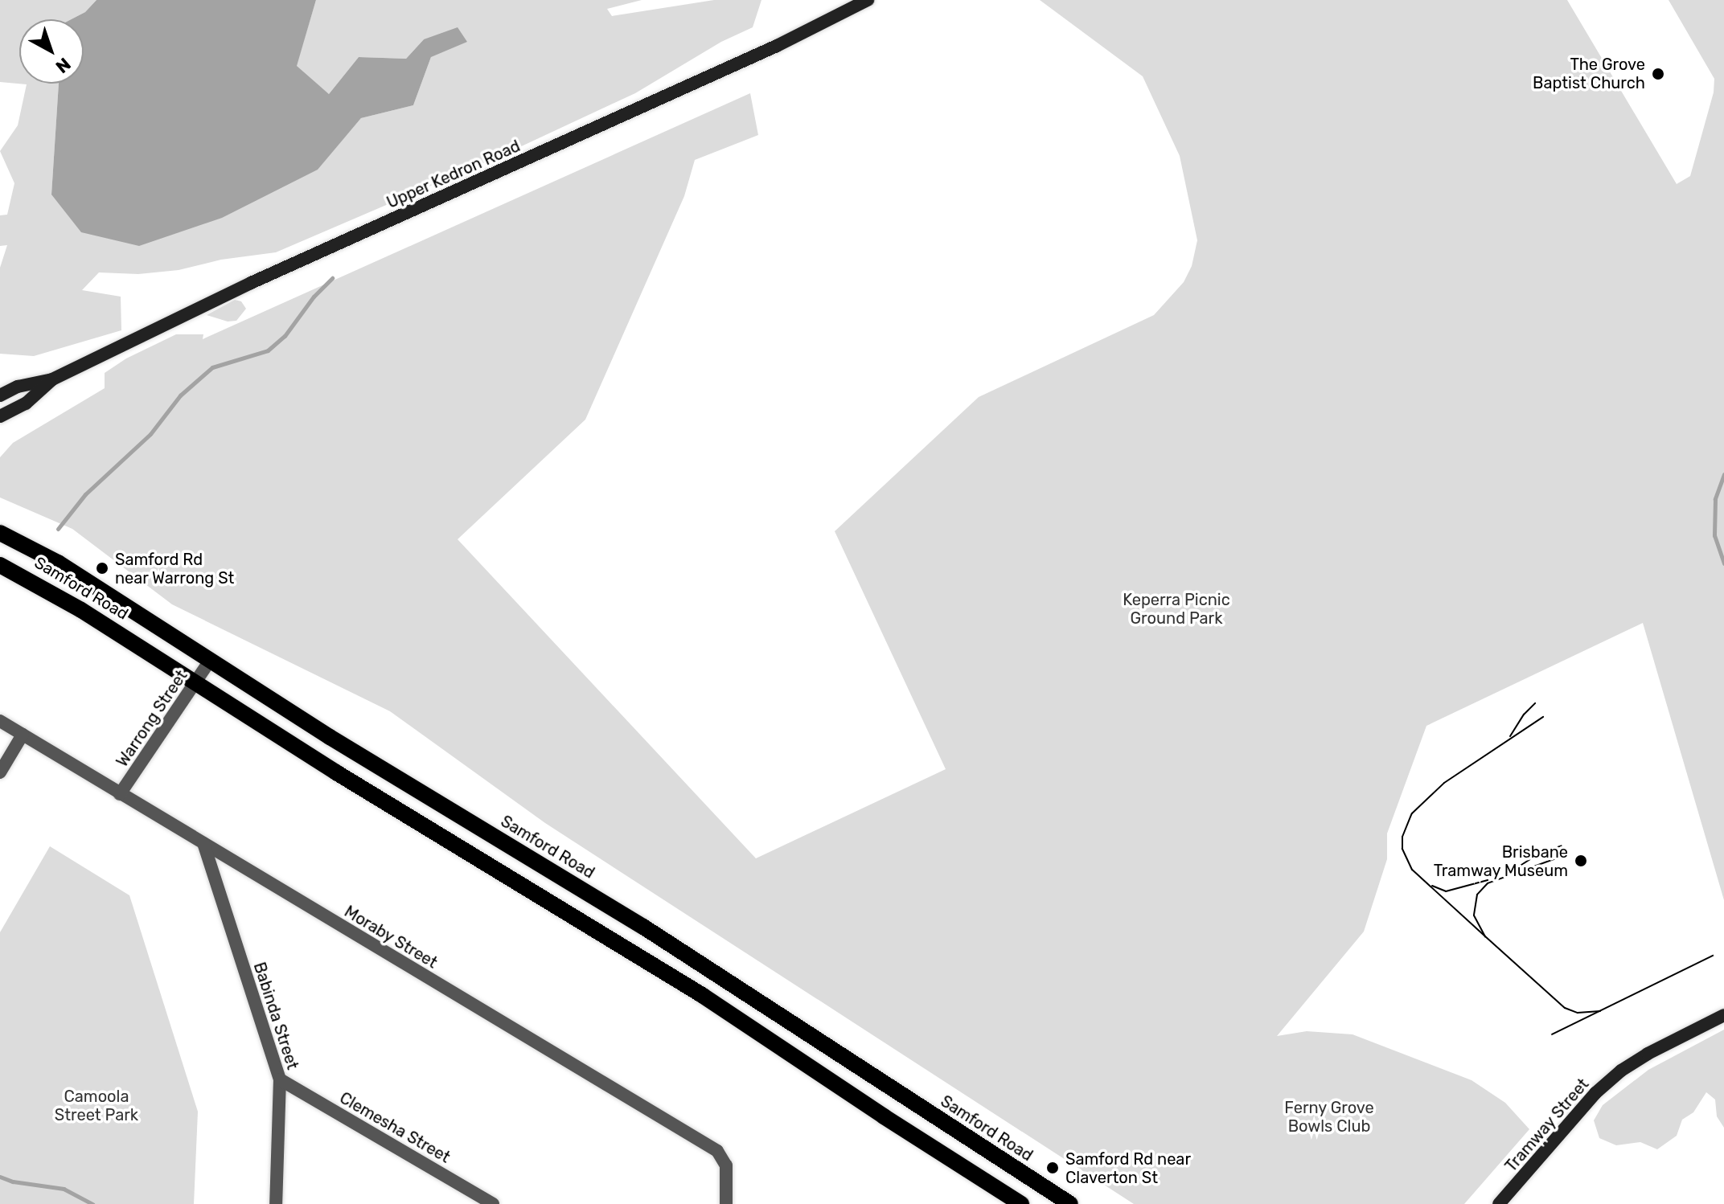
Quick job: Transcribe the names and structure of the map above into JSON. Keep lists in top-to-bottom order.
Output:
{
  "streets": {
    "main road": ["Upper Kedron Road", "Samford Road", "Tramway Street"],
    "street": [
      "Warrong Street",
      "Moraby Street",
      "Babinda Street",
      "Clemesha Street"
    ]
  },
  "crossings": [
    ["Samford Road", "Warrong Street"],
    ["Warrong Street", "Moraby Street"],
    ["Moraby Street", "Babinda Street"],
    ["Babinda Street", "Clemesha Street"]
  ],
  "parks": ["Keperra Picnic Ground Park", "Camoola Street Park", "Ferny Grove Bowls Club"],
  "places": [
    "The Grove Baptist Church",
    "Samford Rd near Warrong St",
    "Brisbane Tramway Museum",
    "Samford Rd near Claverton St"
  ],
  "north": "bottom right"
}
